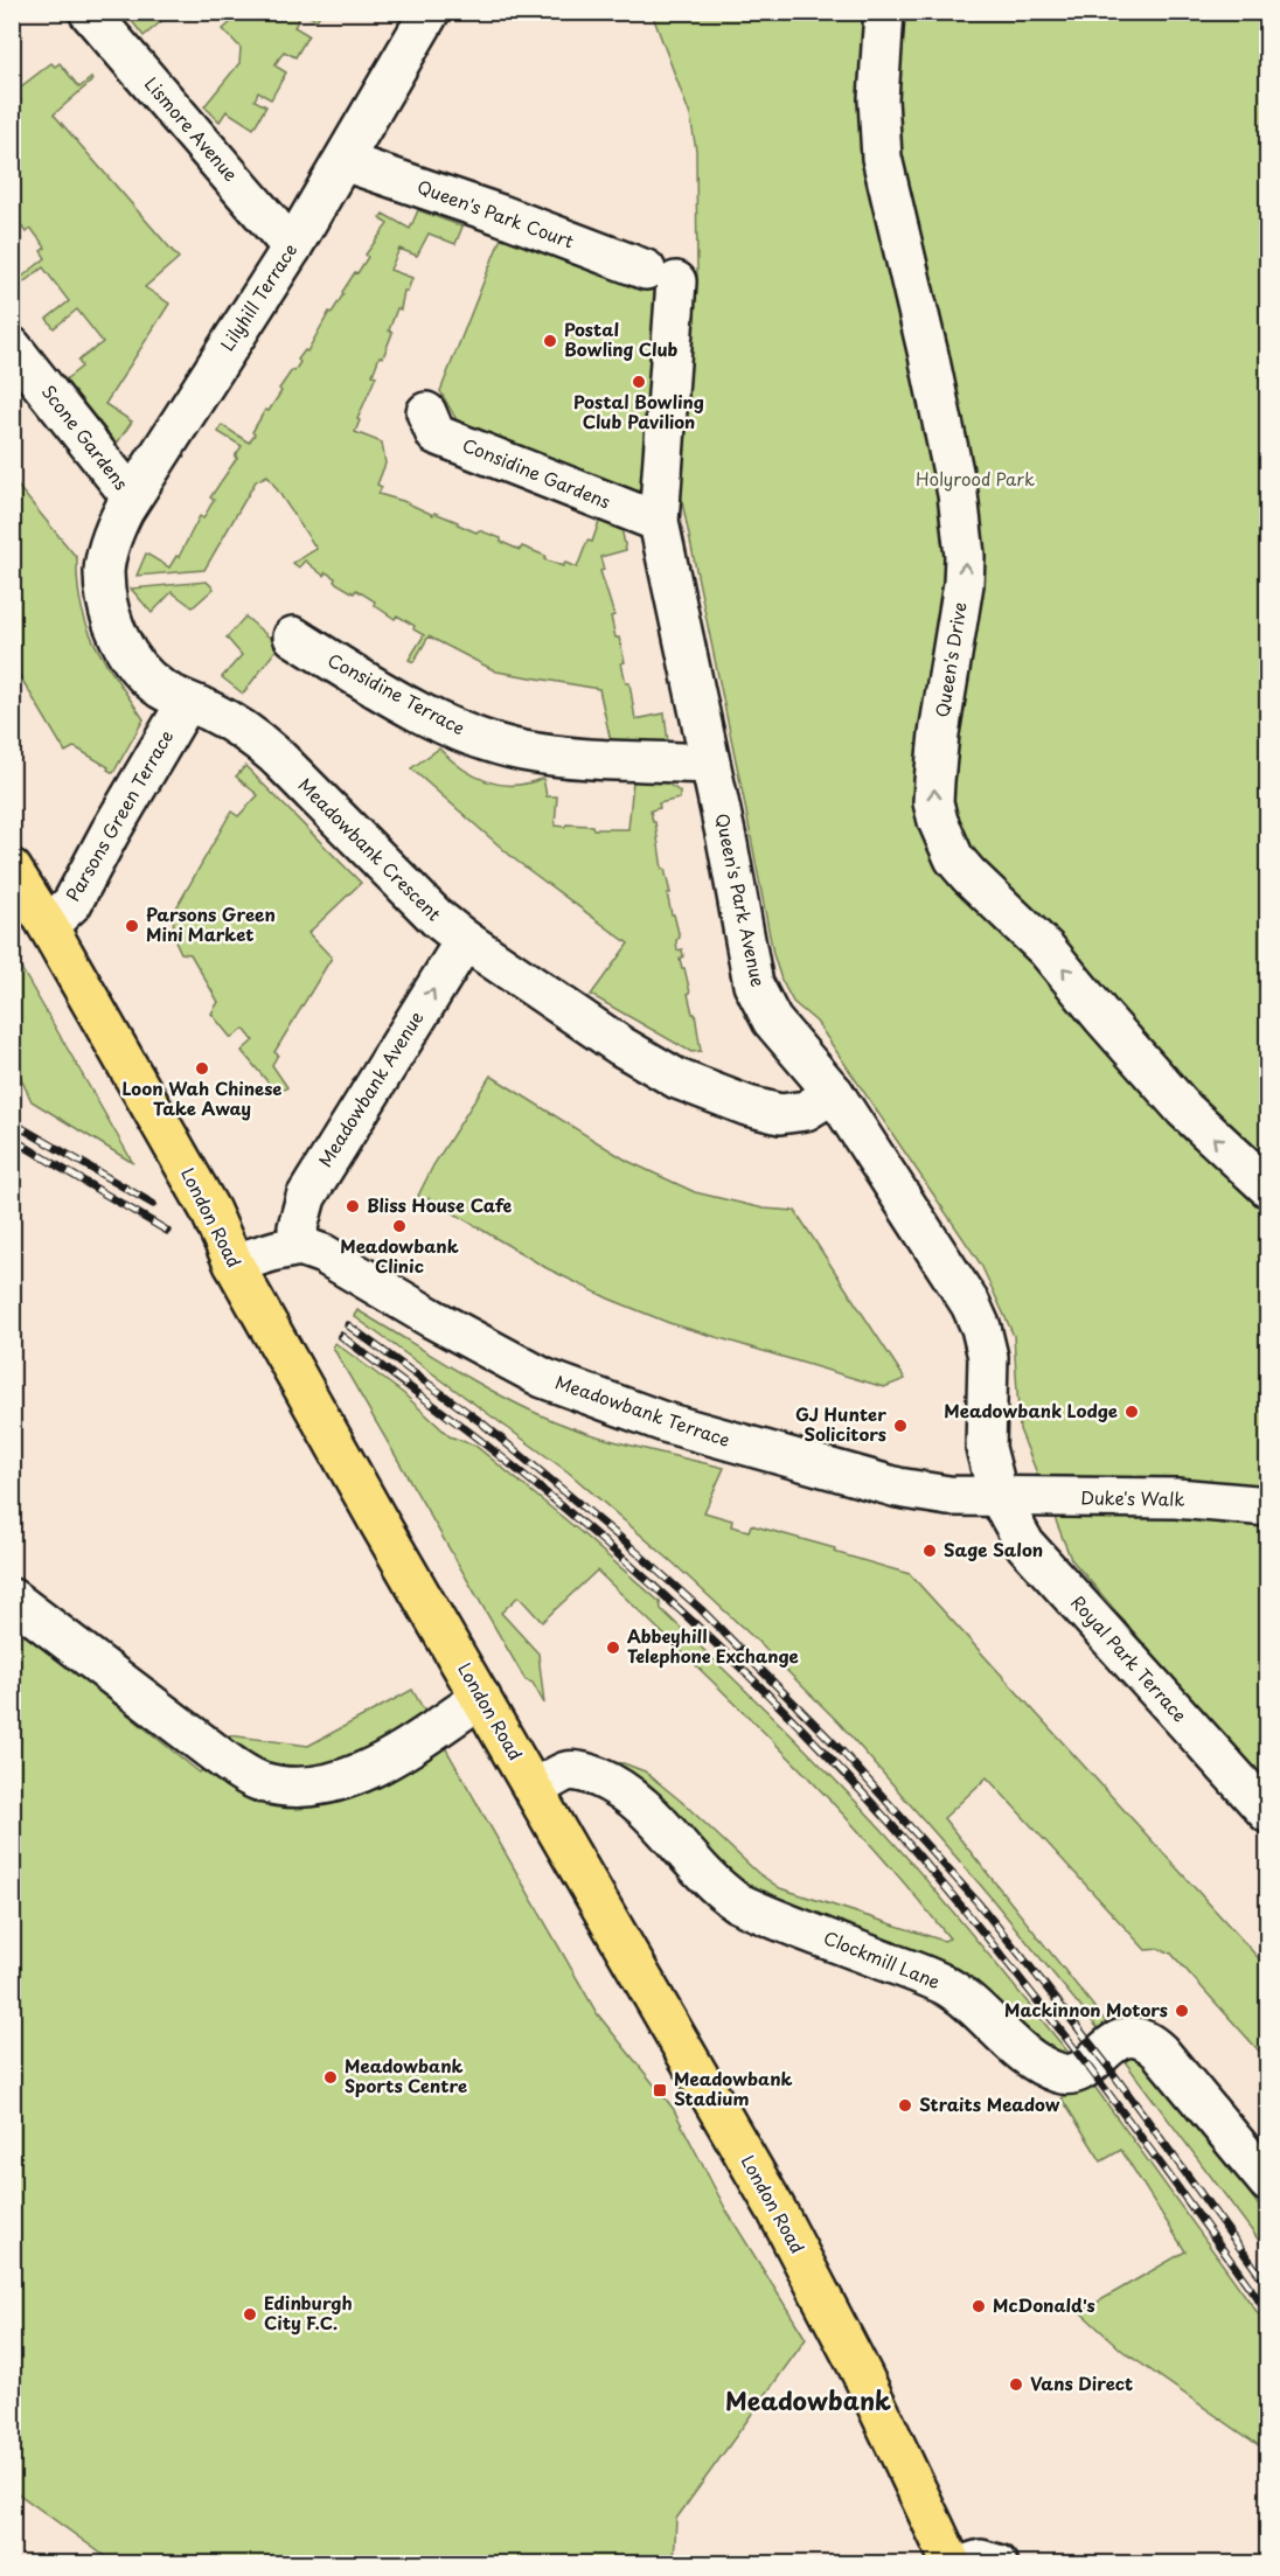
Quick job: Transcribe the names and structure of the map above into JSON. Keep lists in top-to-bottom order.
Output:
{
  "streets": {
    "main road": ["London Road"],
    "street": [
      "Lismore Avenue",
      "Queen's Park Court",
      "Lilyhill Terrace",
      "Scone Gardens",
      "Considine Gardens",
      "Queen's Drive",
      "Considine Terrace",
      "Parsons Green Terrace",
      "Meadowbank Crescent",
      "Queen's Park Avenue",
      "Meadowbank Avenue",
      "Meadowbank Terrace",
      "Duke's Walk",
      "Royal Park Terrace",
      "Clockmill Lane"
    ]
  },
  "crossings": [
    ["Lismore Avenue", "Lilyhill Terrace"],
    ["Queen's Park Court", "Lilyhill Terrace"],
    ["Queen's Park Court", "Queen's Park Avenue"],
    ["Lilyhill Terrace", "Scone Gardens"],
    ["Lilyhill Terrace", "Meadowbank Crescent"],
    ["Considine Gardens", "Queen's Park Avenue"],
    ["Considine Terrace", "Queen's Park Avenue"],
    ["Parsons Green Terrace", "Meadowbank Crescent"],
    ["Parsons Green Terrace", "London Road"],
    ["Meadowbank Crescent", "Queen's Park Avenue"],
    ["Meadowbank Crescent", "Meadowbank Avenue"],
    ["Queen's Park Avenue", "Meadowbank Terrace"],
    ["Queen's Park Avenue", "Duke's Walk"],
    ["Queen's Park Avenue", "Royal Park Terrace"],
    ["Meadowbank Avenue", "Meadowbank Terrace"],
    ["London Road", "Clockmill Lane"],
    ["Meadowbank Terrace", "Duke's Walk"],
    ["Meadowbank Terrace", "Royal Park Terrace"],
    ["Duke's Walk", "Royal Park Terrace"]
  ],
  "one_way": ["Queen's Drive", "Meadowbank Avenue"],
  "districts": ["Meadowbank"],
  "parks": ["Holyrood Park"],
  "places": {
    "other": [
      "Postal Bowling Club",
      "Postal Bowling Club Pavilion",
      "Parsons Green Mini Market",
      "Loon Wah Chinese Take Away",
      "Bliss House Cafe",
      "Meadowbank Clinic",
      "Meadowbank Lodge",
      "GJ Hunter Solicitors",
      "Sage Salon",
      "Abbeyhill Telephone Exchange",
      "Mackinnon Motors",
      "Meadowbank Sports Centre",
      "Straits Meadow",
      "McDonald's",
      "Edinburgh City F.C.",
      "Vans Direct"
    ],
    "transit": ["Meadowbank Stadium"]
  }
}
